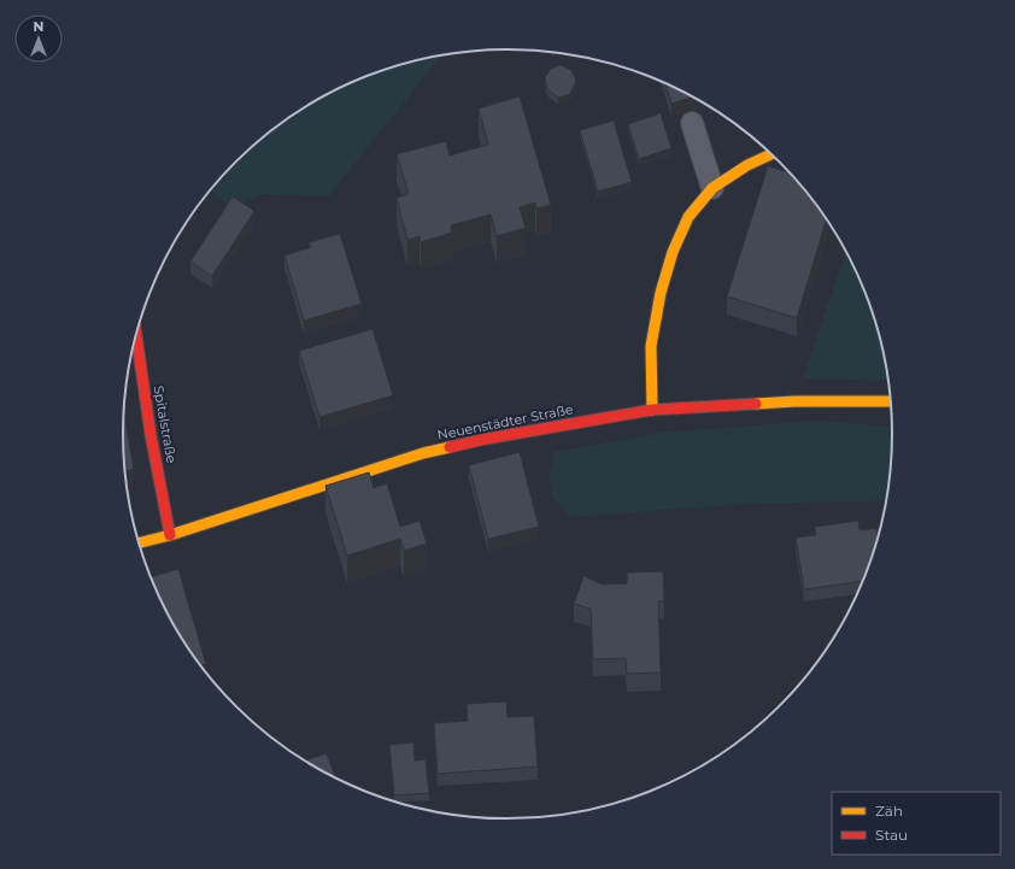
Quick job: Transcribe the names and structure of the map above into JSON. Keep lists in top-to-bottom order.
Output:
{
  "streets": {
    "main road": ["Neuenstädter Straße", "Spitalstraße"]
  },
  "crossings": [
    ["Neuenstädter Straße", "Spitalstraße"]
  ],
  "legend": ["Zäh", "Stau"],
  "north": "top"
}
